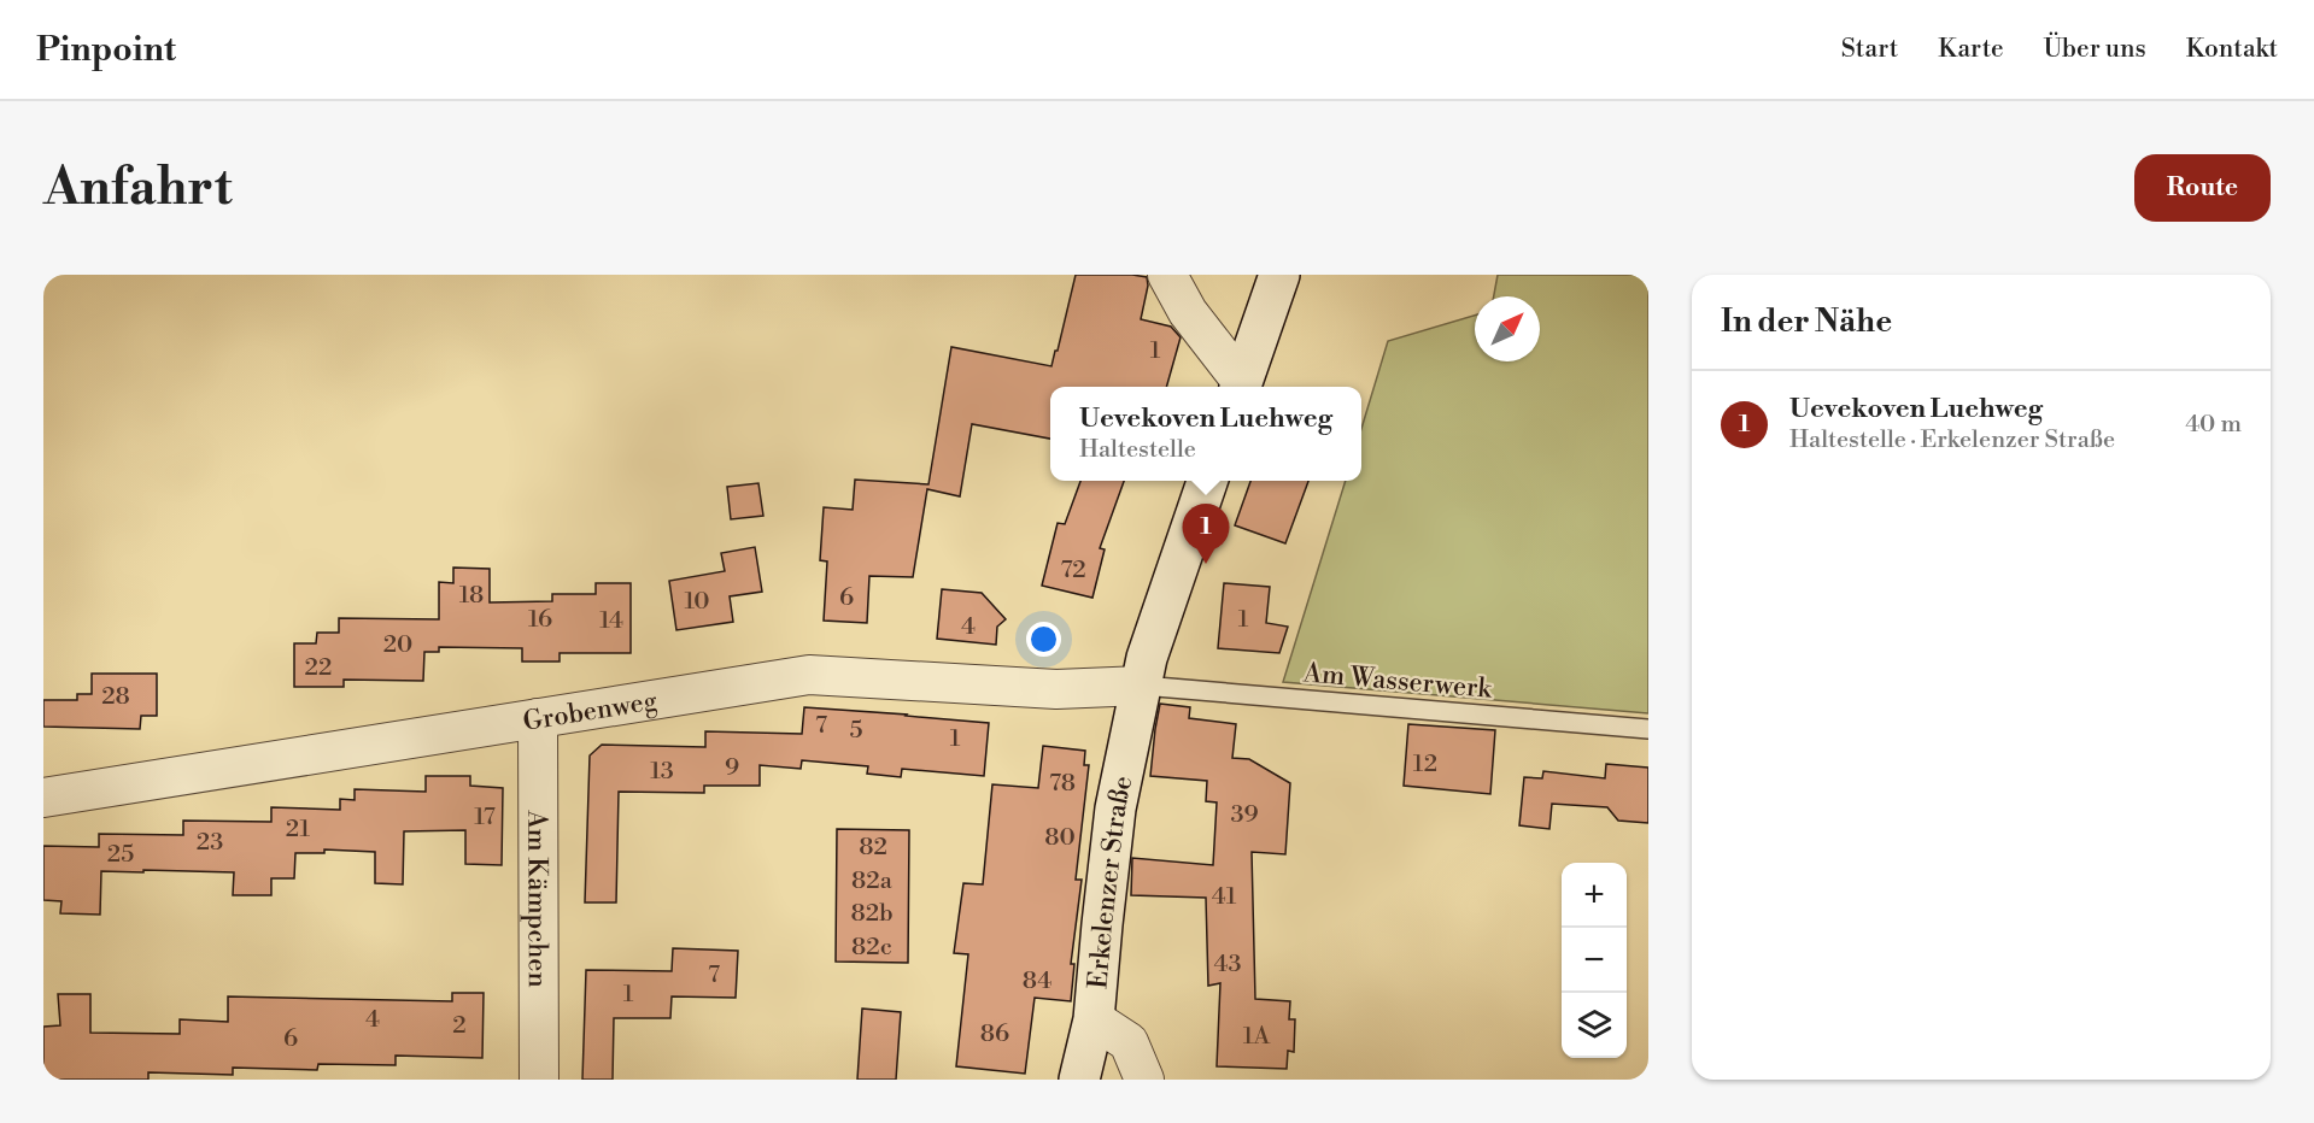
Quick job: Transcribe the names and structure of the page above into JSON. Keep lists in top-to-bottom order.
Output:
{
  "streets": {
    "main road": ["Erkelenzer Straße"],
    "street": ["Grobenweg", "Am Kämpchen"],
    "lane": ["Am Wasserwerk"]
  },
  "crossings": [
    ["Am Wasserwerk", "Grobenweg"],
    ["Am Wasserwerk", "Erkelenzer Straße"],
    ["Grobenweg", "Erkelenzer Straße"],
    ["Grobenweg", "Am Kämpchen"]
  ],
  "house_numbers": [
    "1",
    "72",
    "18",
    "6",
    "10",
    "16",
    "1",
    "14",
    "4",
    "20",
    "22",
    "28",
    "7",
    "5",
    "1",
    "12",
    "9",
    "13",
    "78",
    "39",
    "17",
    "21",
    "80",
    "23",
    "82",
    "25",
    "82a",
    "41",
    "82b",
    "82c",
    "43",
    "7",
    "84",
    "1",
    "4",
    "2",
    "86",
    "1A",
    "6"
  ],
  "north": "top right",
  "page": {
    "header": "Pinpoint",
    "nav": [
      "Start",
      "Karte",
      "Über uns",
      "Kontakt"
    ],
    "buttons": "Route",
    "title": "Anfahrt",
    "heading": "In der Nähe",
    "list": [
      {
        "mark": "1",
        "name": "Uevekoven Luehweg",
        "note": "Haltestelle · Erkelenzer Straße",
        "value": "40 m"
      }
    ],
    "popup": ["Uevekoven Luehweg", "Haltestelle"],
    "pins": "1",
    "map_buttons": ["+", "−"]
  }
}
